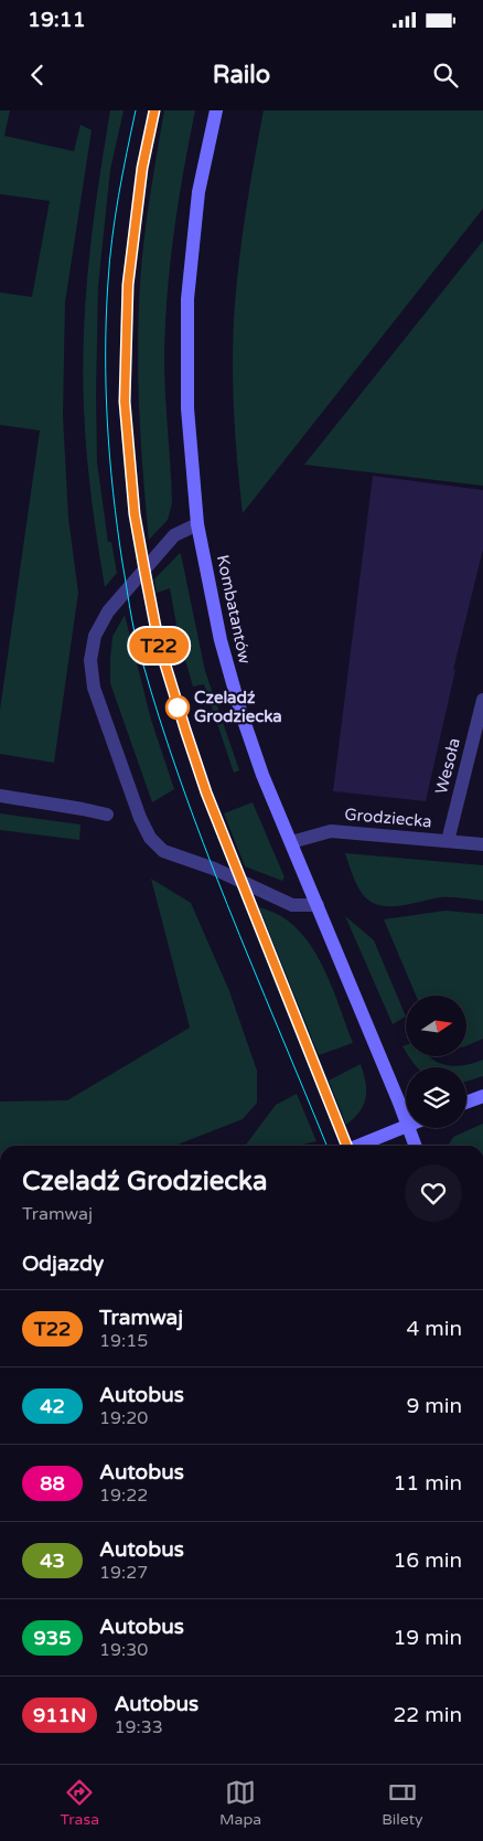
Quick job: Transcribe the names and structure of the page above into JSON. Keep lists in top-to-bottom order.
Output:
{
  "streets": {
    "street": ["Kombatantów", "Wesoła", "Grodziecka"]
  },
  "crossings": [
    ["Kombatantów", "Grodziecka"],
    ["Wesoła", "Grodziecka"]
  ],
  "places": ["Czeladź Grodziecka"],
  "lines": ["tram line T22"],
  "north": "right",
  "page": {
    "status": "19:11",
    "header": "Railo",
    "on_map": "T22",
    "heading": [
      ["Czeladź Grodziecka", "Tramwaj"],
      "Odjazdy"
    ],
    "list": [
      {
        "mark": "T22",
        "name": "Tramwaj",
        "note": "19:15",
        "value": "4 min"
      },
      {
        "mark": "42",
        "name": "Autobus",
        "note": "19:20",
        "value": "9 min"
      },
      {
        "mark": "88",
        "name": "Autobus",
        "note": "19:22",
        "value": "11 min"
      },
      {
        "mark": "43",
        "name": "Autobus",
        "note": "19:27",
        "value": "16 min"
      },
      {
        "mark": "935",
        "name": "Autobus",
        "note": "19:30",
        "value": "19 min"
      },
      {
        "mark": "911N",
        "name": "Autobus",
        "note": "19:33",
        "value": "22 min"
      }
    ],
    "tabs": ["Trasa", "Mapa", "Bilety"]
  }
}
